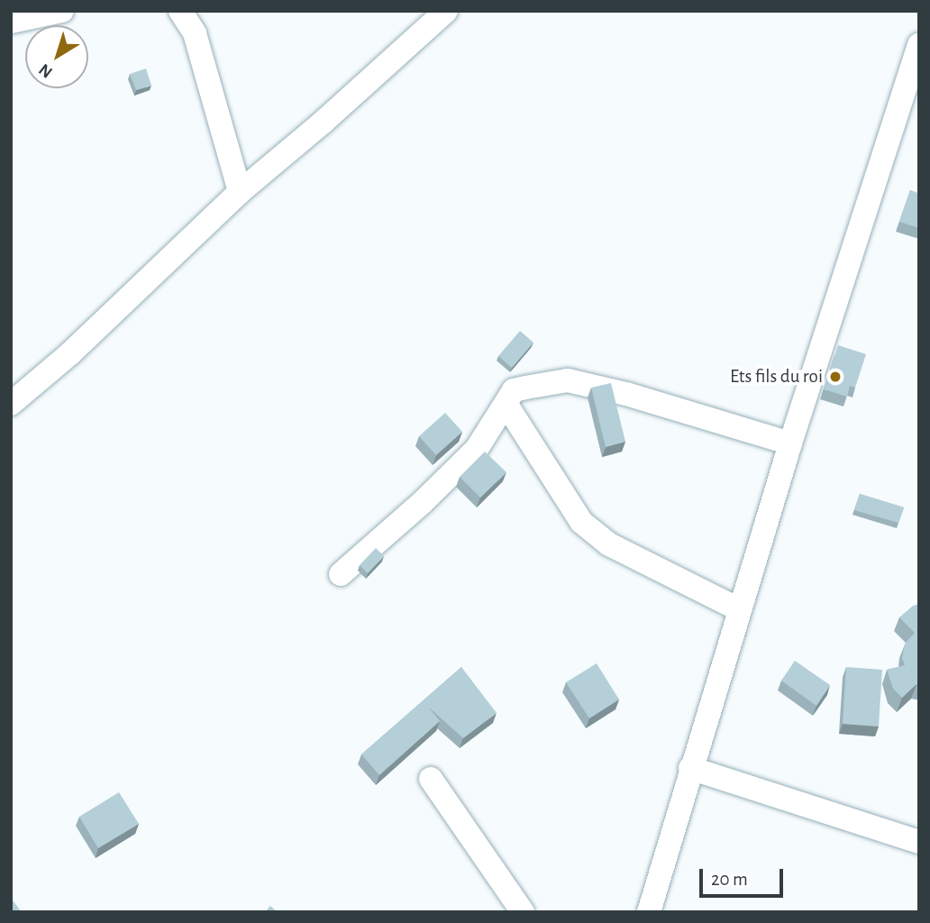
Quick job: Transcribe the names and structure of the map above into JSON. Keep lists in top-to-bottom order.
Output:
{
  "places": ["Ets fils du roi"],
  "scale_bar": "20 m",
  "north": "bottom left"
}
